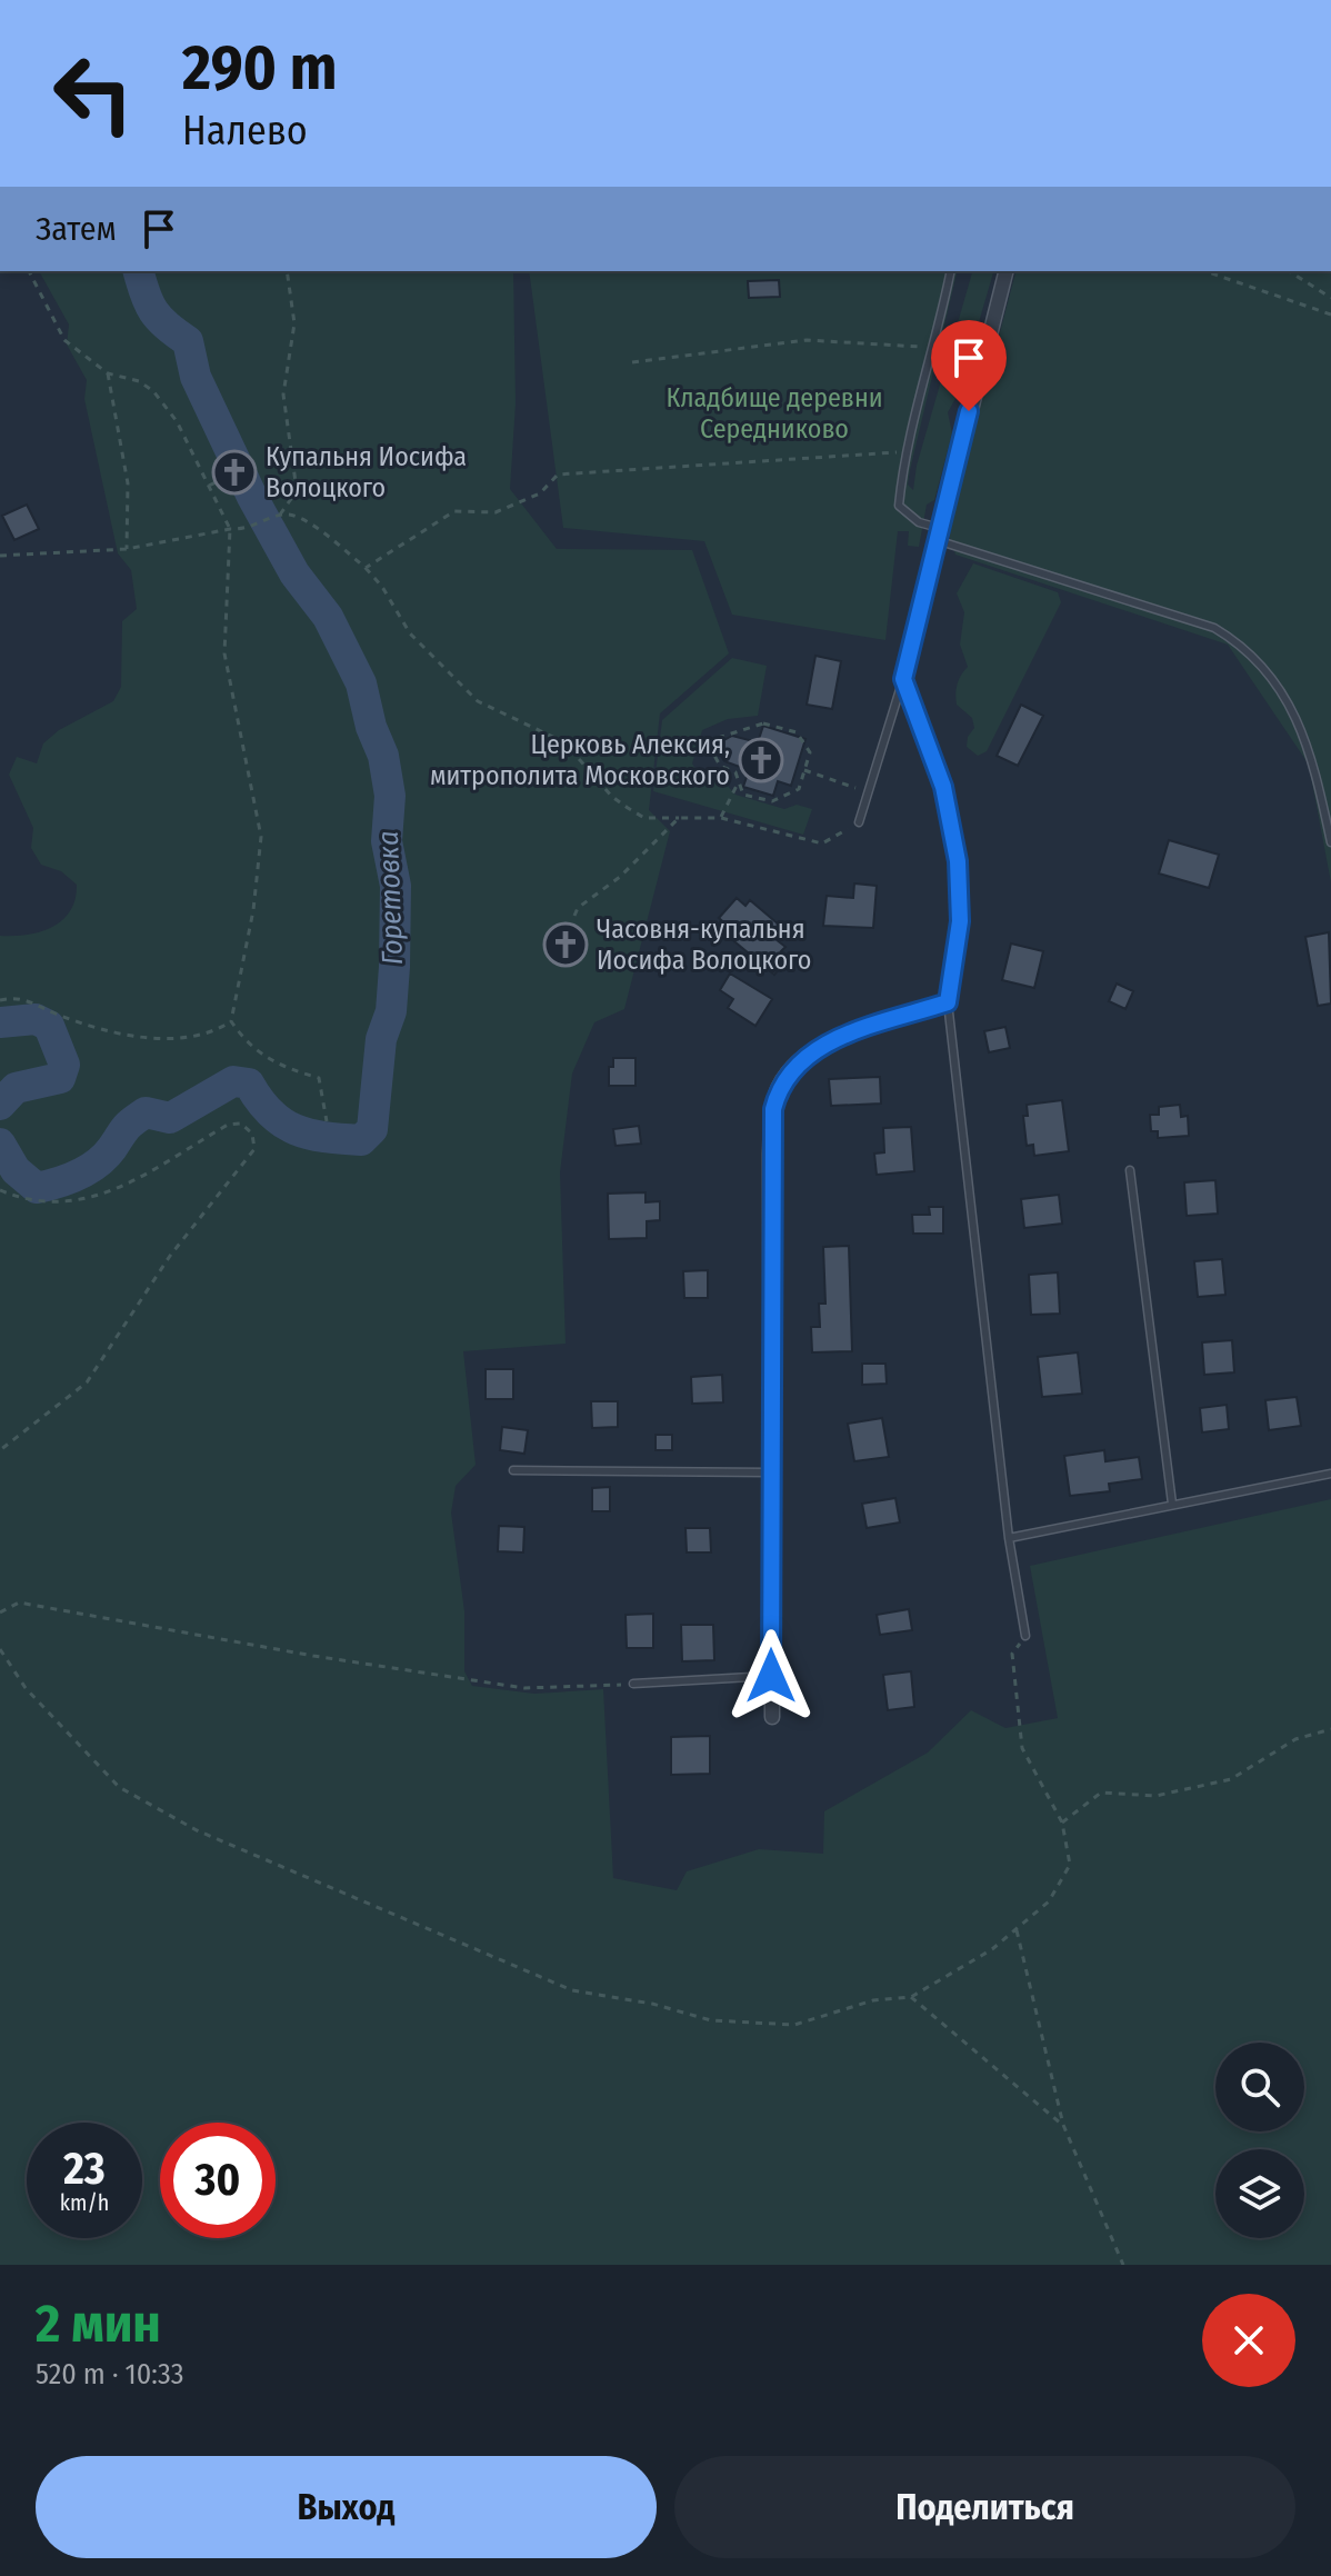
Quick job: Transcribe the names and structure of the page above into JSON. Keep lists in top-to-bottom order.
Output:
{
  "water": ["Горетовка"],
  "parks": ["Кладбище деревни Середниково"],
  "places": {
    "church": ["Купальня Иосифа Волоцкого", "Церковь Алексия, митрополита Московского", "Часовня-купальня Иосифа Волоцкого"]
  },
  "page": {
    "turn": ["290 m", "Налево"],
    "then": "Затем",
    "speed": "23 km/h",
    "limit": "30",
    "heading": ["2 мин", "520 m · 10:33"],
    "buttons": ["Выход", "Поделиться"]
  }
}
